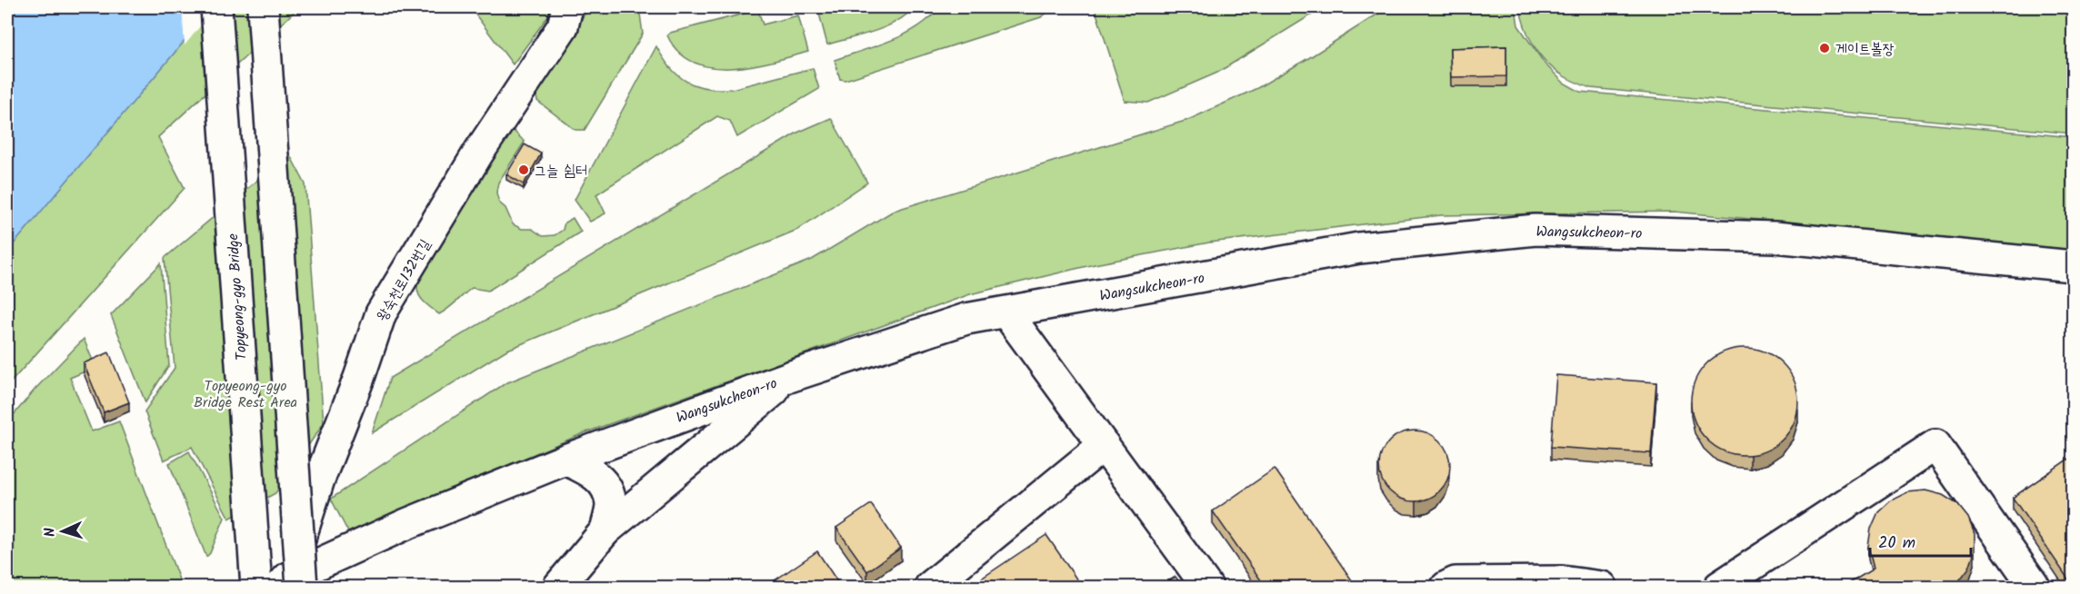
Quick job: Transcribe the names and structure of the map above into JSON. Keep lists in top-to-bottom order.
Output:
{
  "streets": {
    "street": ["Wangsukcheon-ro", "왕숙천로132번길", "Topyeong-gyo Bridge"]
  },
  "crossings": [
    ["Wangsukcheon-ro", "왕숙천로132번길"]
  ],
  "parks": ["Topyeong-gyo Bridge Rest Area"],
  "places": ["게이트볼장", "그늘 쉼터"],
  "scale_bar": "20 m",
  "north": "left"
}
